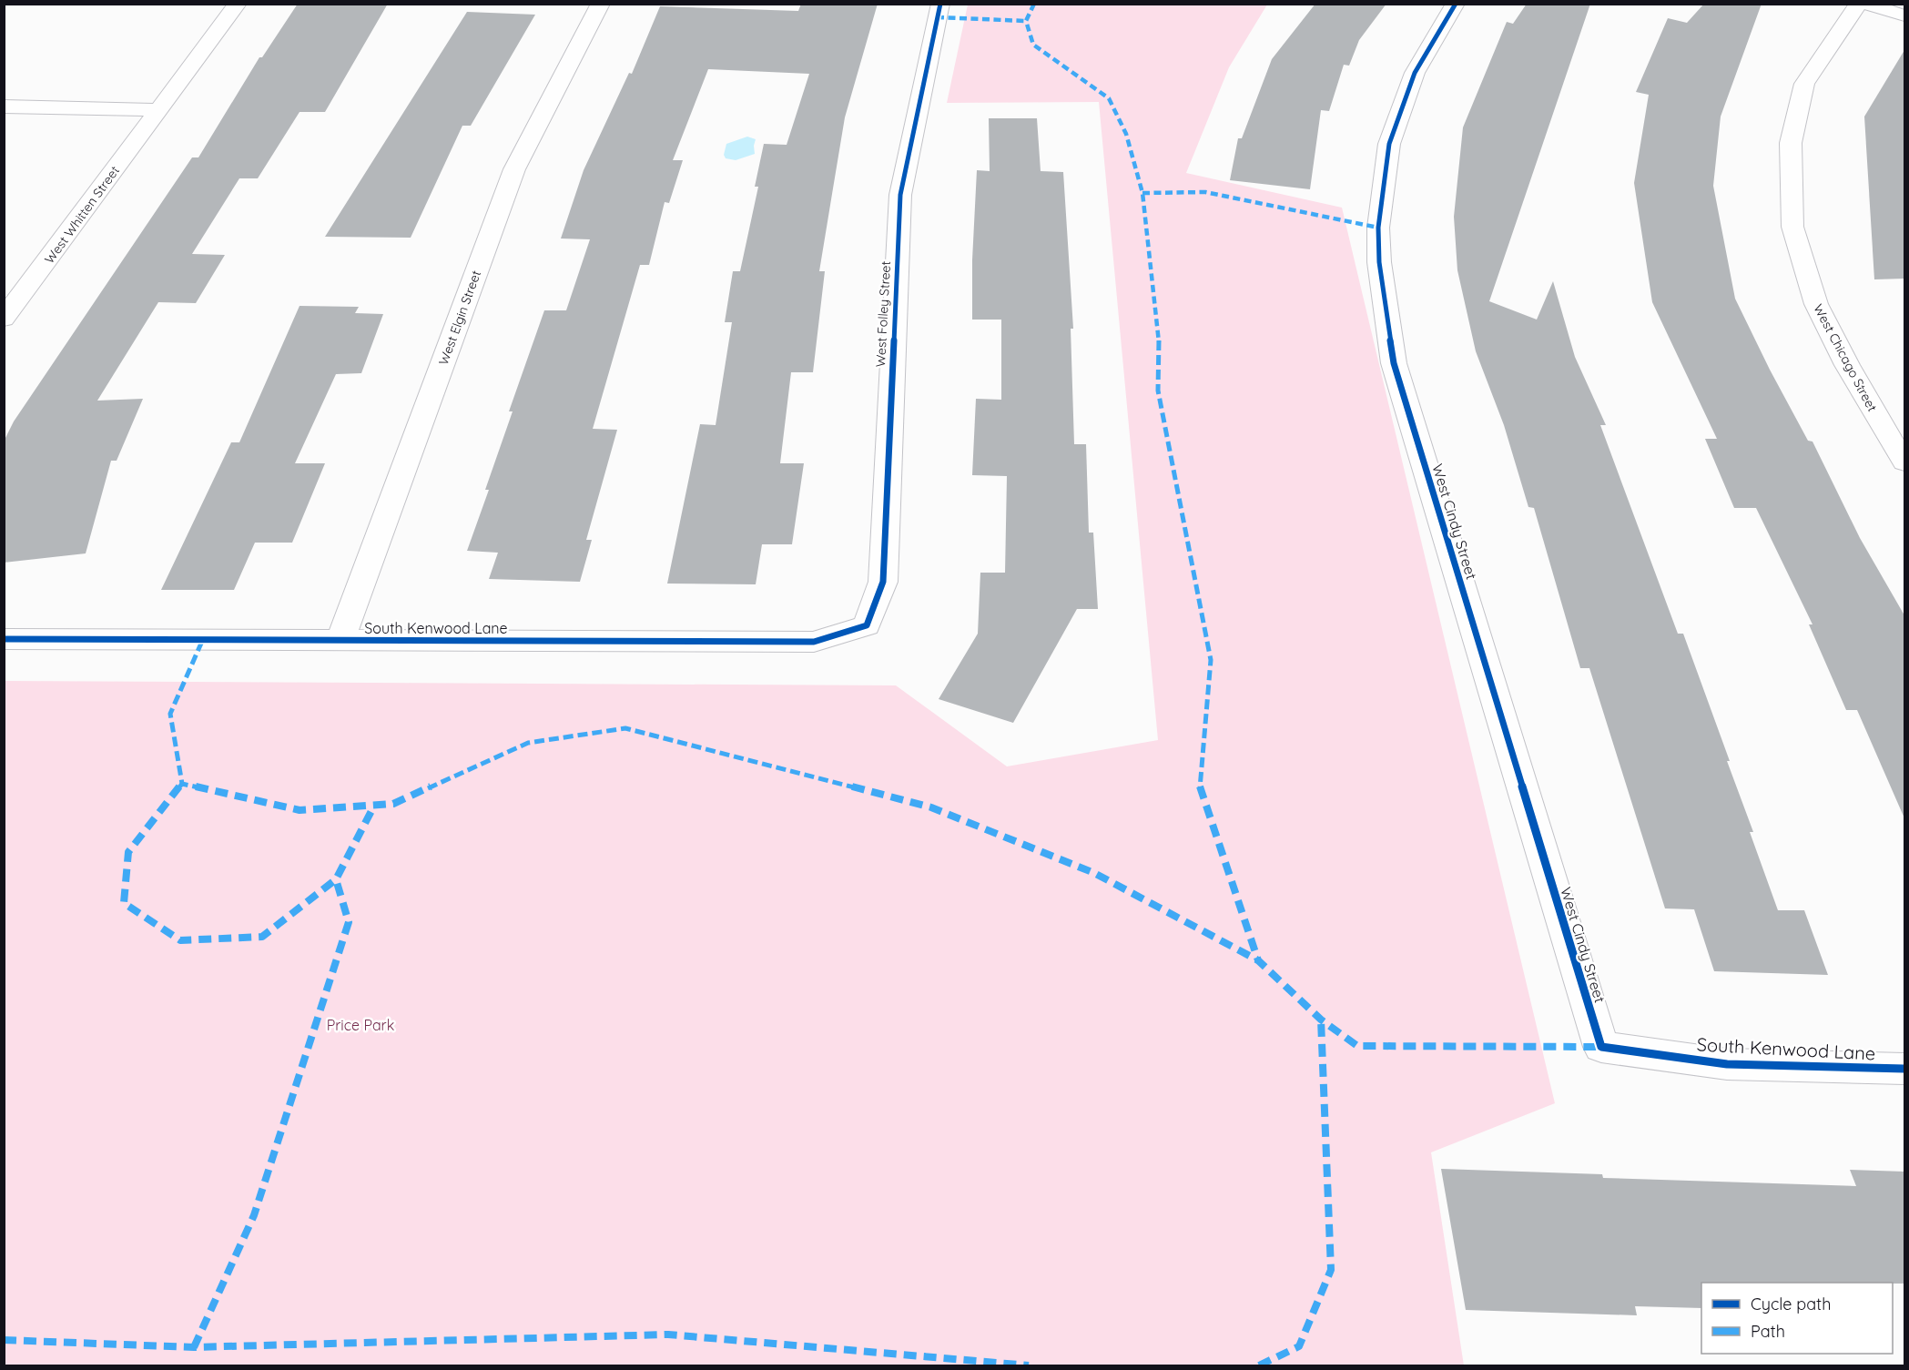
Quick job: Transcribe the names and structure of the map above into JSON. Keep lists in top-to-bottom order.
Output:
{
  "streets": {
    "street": [
      "West Whitten Street",
      "West Folley Street",
      "West Elgin Street",
      "West Chicago Street",
      "West Cindy Street",
      "South Kenwood Lane"
    ]
  },
  "crossings": [
    ["West Folley Street", "South Kenwood Lane"],
    ["West Elgin Street", "South Kenwood Lane"],
    ["West Cindy Street", "South Kenwood Lane"]
  ],
  "parks": ["Price Park"],
  "legend": ["Cycle path", "Path"]
}
